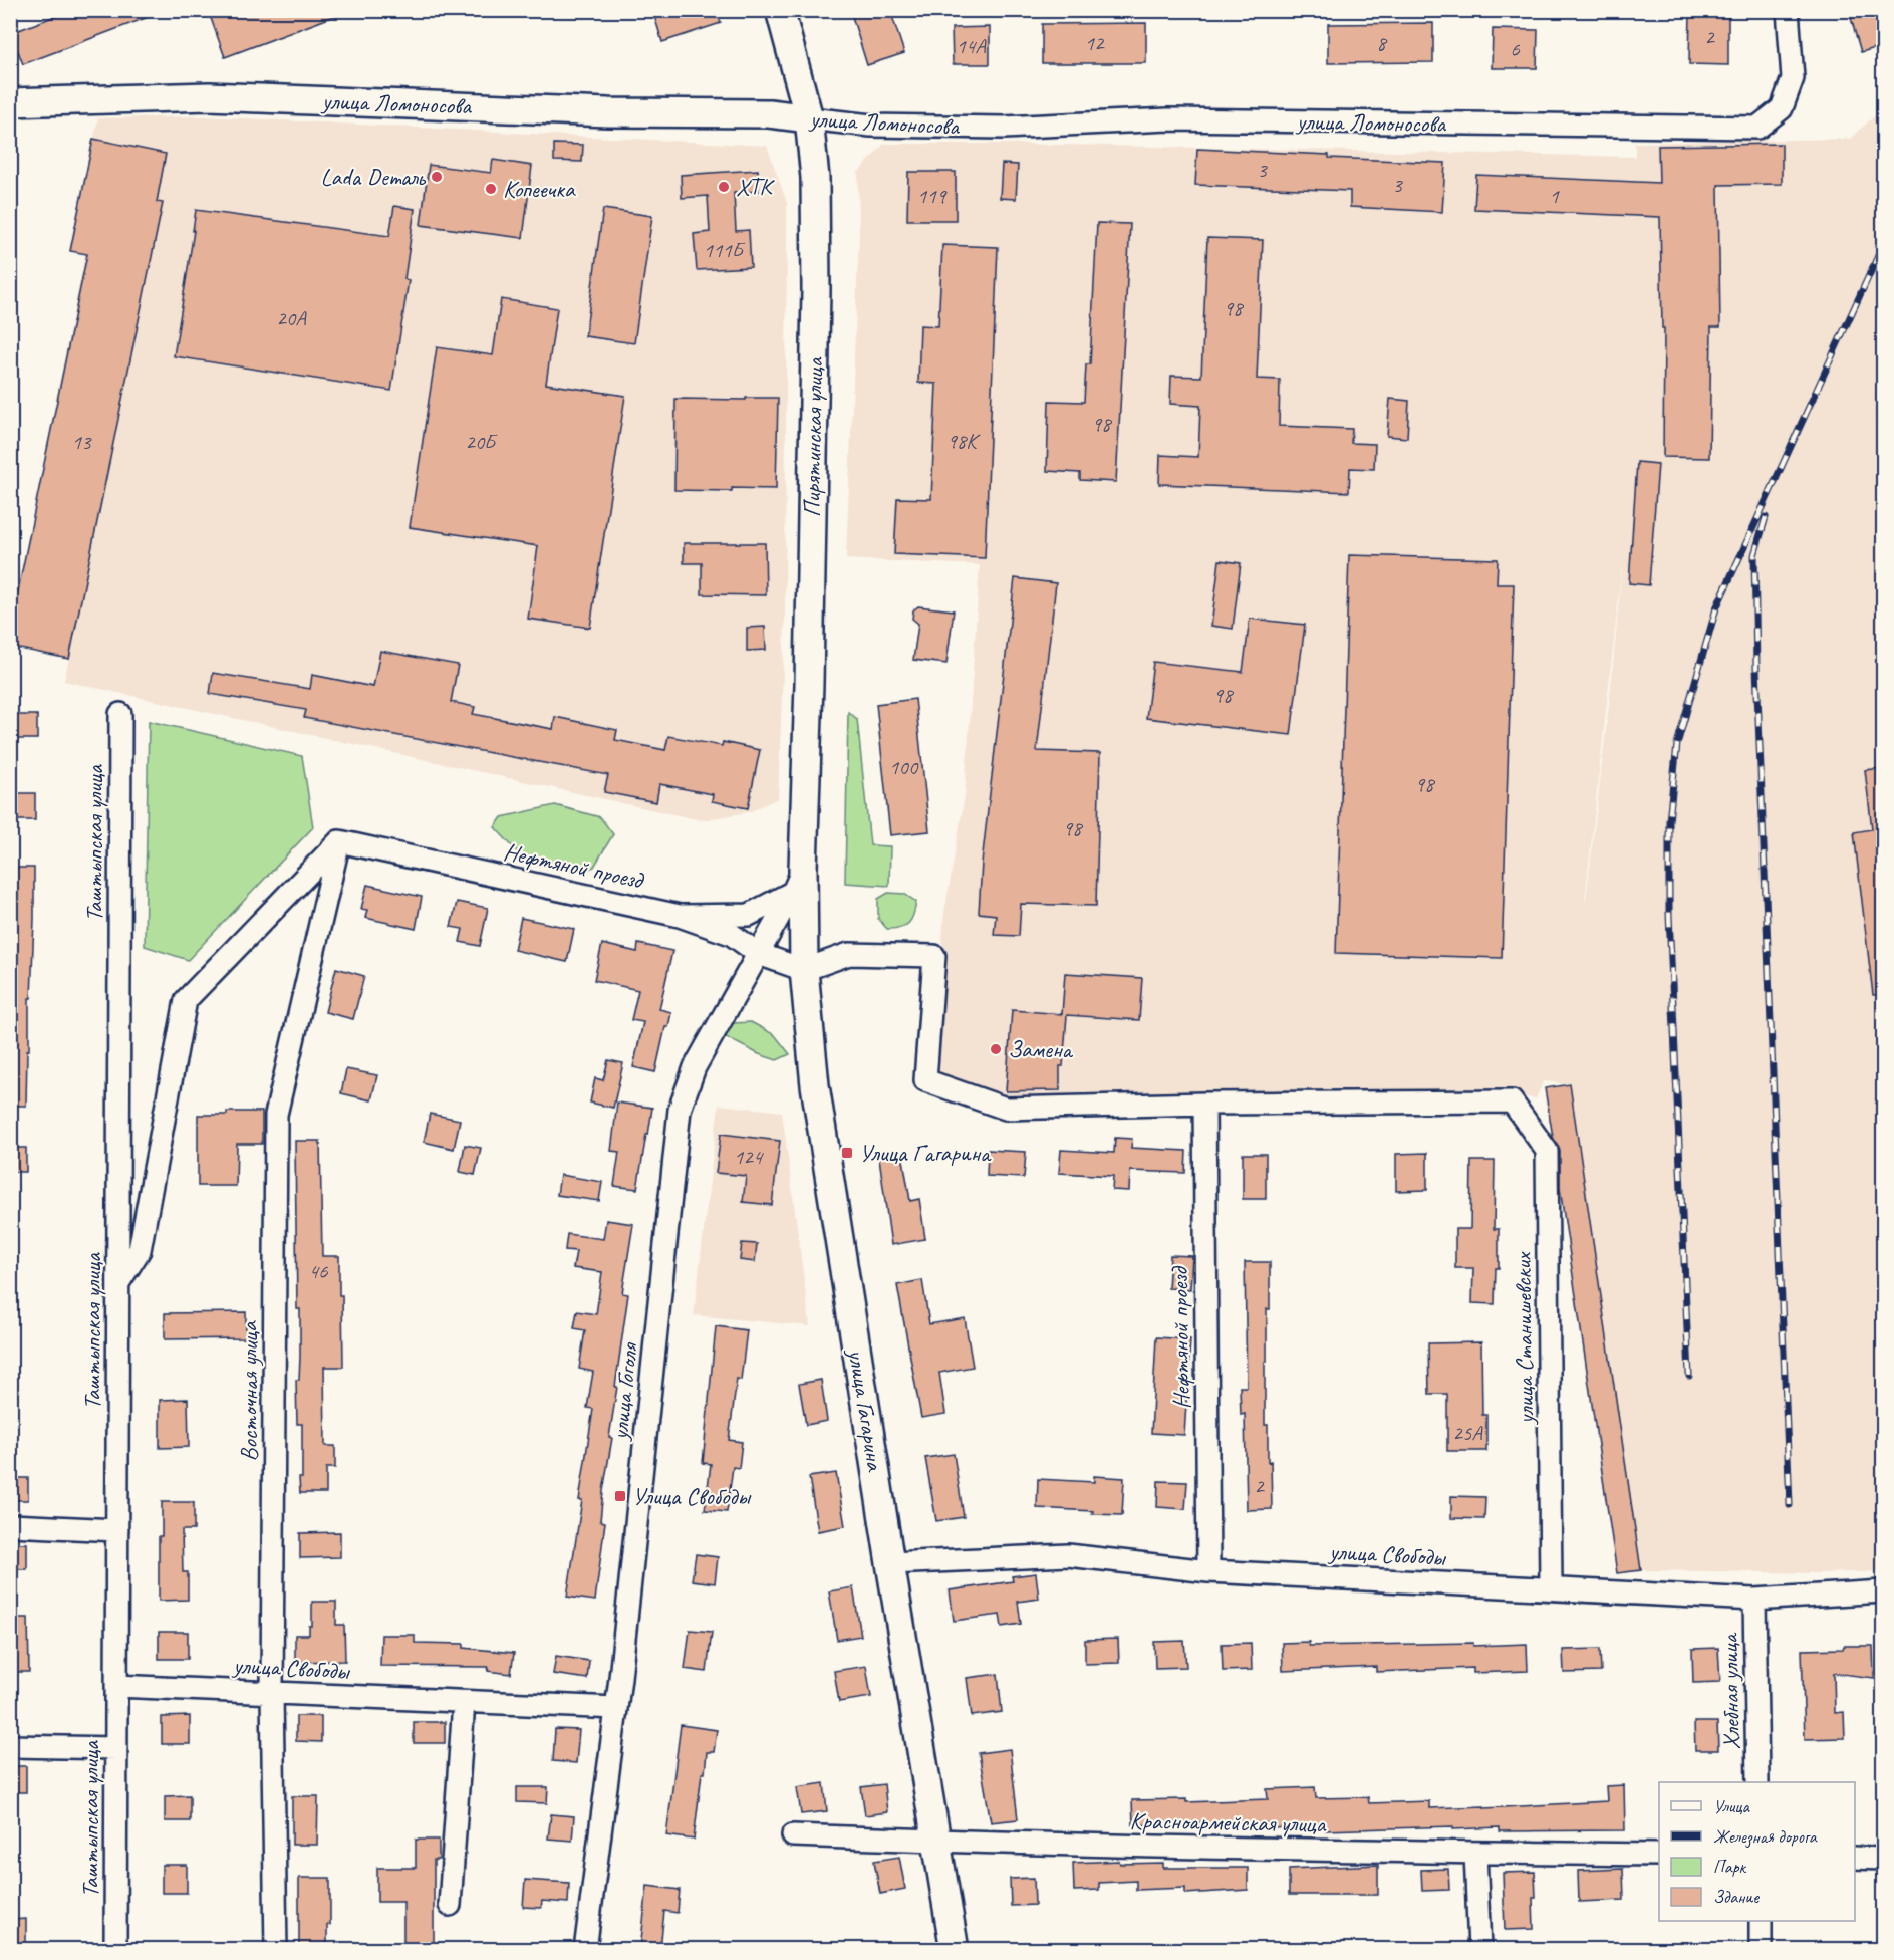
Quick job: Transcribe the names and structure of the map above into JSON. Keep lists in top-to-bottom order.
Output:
{
  "streets": {
    "street": [
      "улица Ломоносова",
      "Пирятинская улица",
      "Таштыпская улица",
      "Нефтяной проезд",
      "улица Станишевских",
      "Восточная улица",
      "улица Гоголя",
      "улица Гагарина",
      "улица Свободы",
      "Хлебная улица",
      "Красноармейская улица"
    ]
  },
  "crossings": [
    ["улица Ломоносова", "Пирятинская улица"],
    ["Пирятинская улица", "Нефтяной проезд"],
    ["Пирятинская улица", "улица Гоголя"],
    ["Пирятинская улица", "улица Гагарина"],
    ["Таштыпская улица", "улица Свободы"],
    ["Нефтяной проезд", "улица Станишевских"],
    ["Нефтяной проезд", "Восточная улица"],
    ["Нефтяной проезд", "улица Гоголя"],
    ["Нефтяной проезд", "улица Гагарина"],
    ["Нефтяной проезд", "улица Свободы"],
    ["улица Станишевских", "улица Свободы"],
    ["Восточная улица", "улица Свободы"],
    ["улица Гоголя", "улица Гагарина"],
    ["улица Гоголя", "улица Свободы"],
    ["улица Гагарина", "улица Свободы"],
    ["улица Гагарина", "Красноармейская улица"],
    ["улица Свободы", "Хлебная улица"]
  ],
  "places": {
    "other": [
      "Lada Dеталь",
      "ХТК",
      "Копеечка",
      "Замена"
    ],
    "transit": ["Улица Гагарина", "Улица Свободы"]
  },
  "house_numbers": [
    "2",
    "12",
    "8",
    "14А",
    "6",
    "3",
    "3",
    "119",
    "1",
    "111Б",
    "98",
    "20А",
    "98",
    "98К",
    "13",
    "20Б",
    "98",
    "100",
    "98",
    "98",
    "124",
    "46",
    "25А",
    "2"
  ],
  "legend": [
    "Улица",
    "Железная дорога",
    "Парк",
    "Здание"
  ]
}
